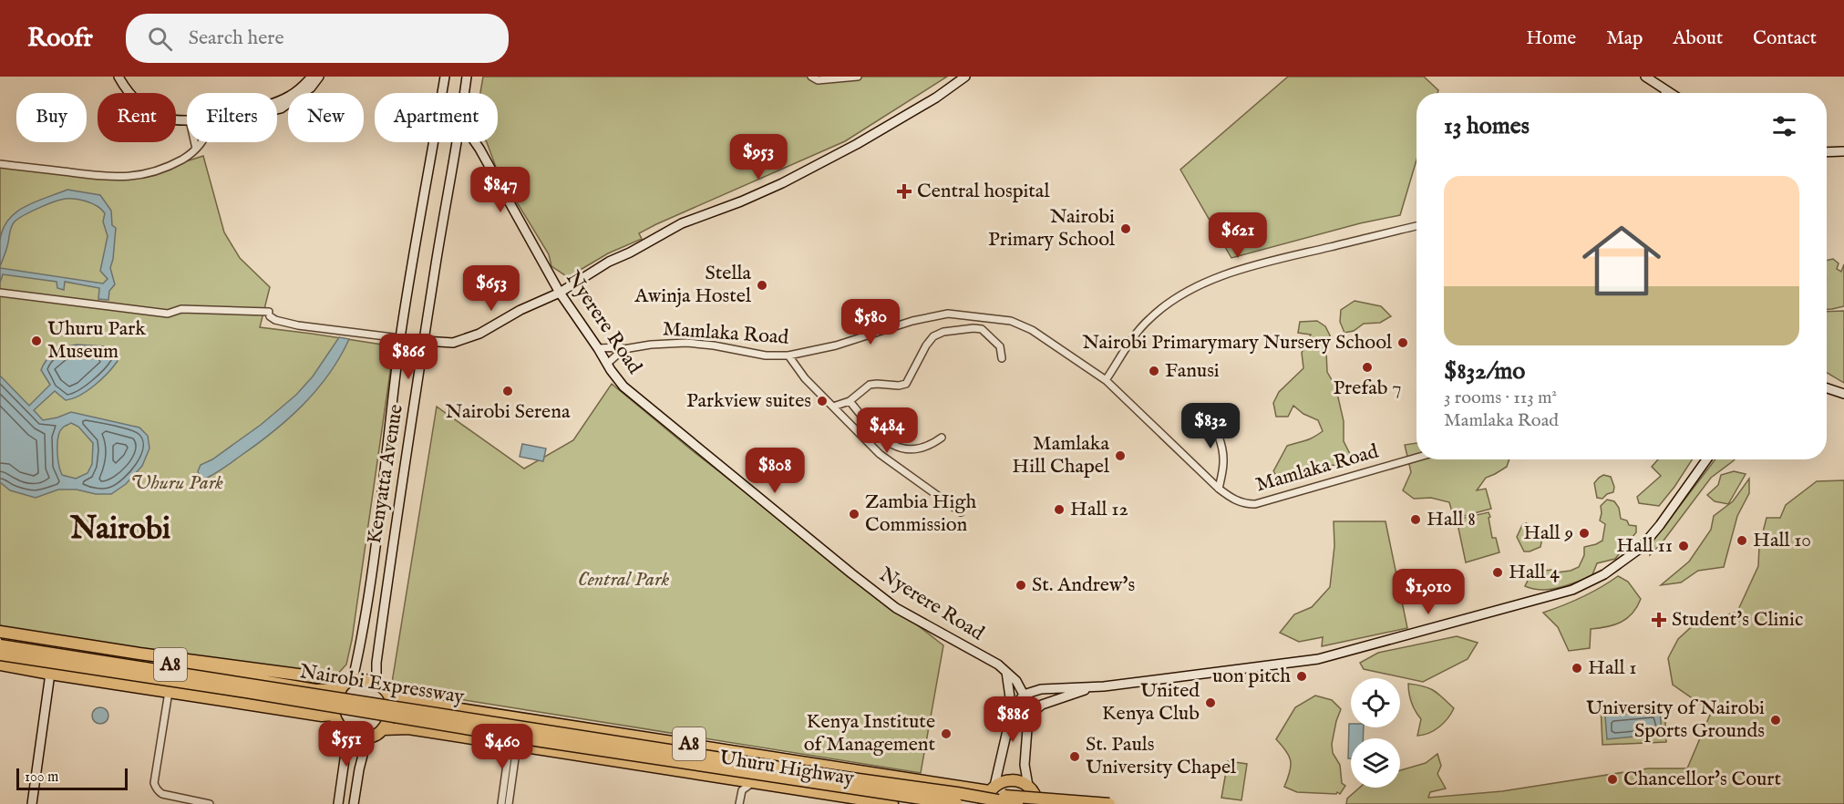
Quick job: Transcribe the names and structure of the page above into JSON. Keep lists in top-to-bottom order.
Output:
{
  "streets": {
    "highway": ["A8", "Nairobi Expressway", "Uhuru Highway"],
    "street": ["Nyerere Road", "Mamlaka Road", "Kenyatta Avenue"]
  },
  "crossings": [
    ["Nyerere Road", "Mamlaka Road"],
    ["Kenyatta Avenue", "A8"],
    ["Kenyatta Avenue", "Uhuru Highway"],
    ["A8", "Uhuru Highway"]
  ],
  "districts": ["Nairobi"],
  "parks": ["Uhuru Park", "Central Park"],
  "places": {
    "health": ["Central hospital", "Student's Clinic"],
    "other": [
      "Nairobi Primary School",
      "Stella Awinja Hostel",
      "Uhuru Park Museum",
      "Nairobi Primarymary Nursery School",
      "Prefab 7",
      "Fanusi",
      "Nairobi Serena",
      "Parkview suites",
      "Mamlaka Hill Chapel",
      "Hall 12",
      "Zambia High Commission",
      "Hall 8",
      "Hall 9",
      "Hall 10",
      "Hall 11",
      "Hall 4",
      "St. Andrew's",
      "Hall 1",
      "uon pitch",
      "United Kenya Club",
      "University of Nairobi Sports Grounds",
      "Kenya Institute of Management",
      "St. Pauls University Chapel",
      "Chancellor's Court"
    ]
  },
  "scale_bar": "100 m",
  "page": {
    "header": "Roofr",
    "search": "Search here",
    "nav": [
      "Home",
      "Map",
      "About",
      "Contact"
    ],
    "chip": [
      "Buy",
      "Rent",
      "Filters",
      "New",
      "Apartment"
    ],
    "heading": "13 homes",
    "price": [
      "$953",
      "$847",
      "$621",
      "$653",
      "$580",
      "$866",
      "$832",
      "$484",
      "$808",
      "$1,010",
      "$886",
      "$551",
      "$460"
    ],
    "list": [
      {
        "name": "$832/mo",
        "note": "3 rooms · 113 m² · Mamlaka Road"
      }
    ],
    "scale": "100 m"
  }
}
